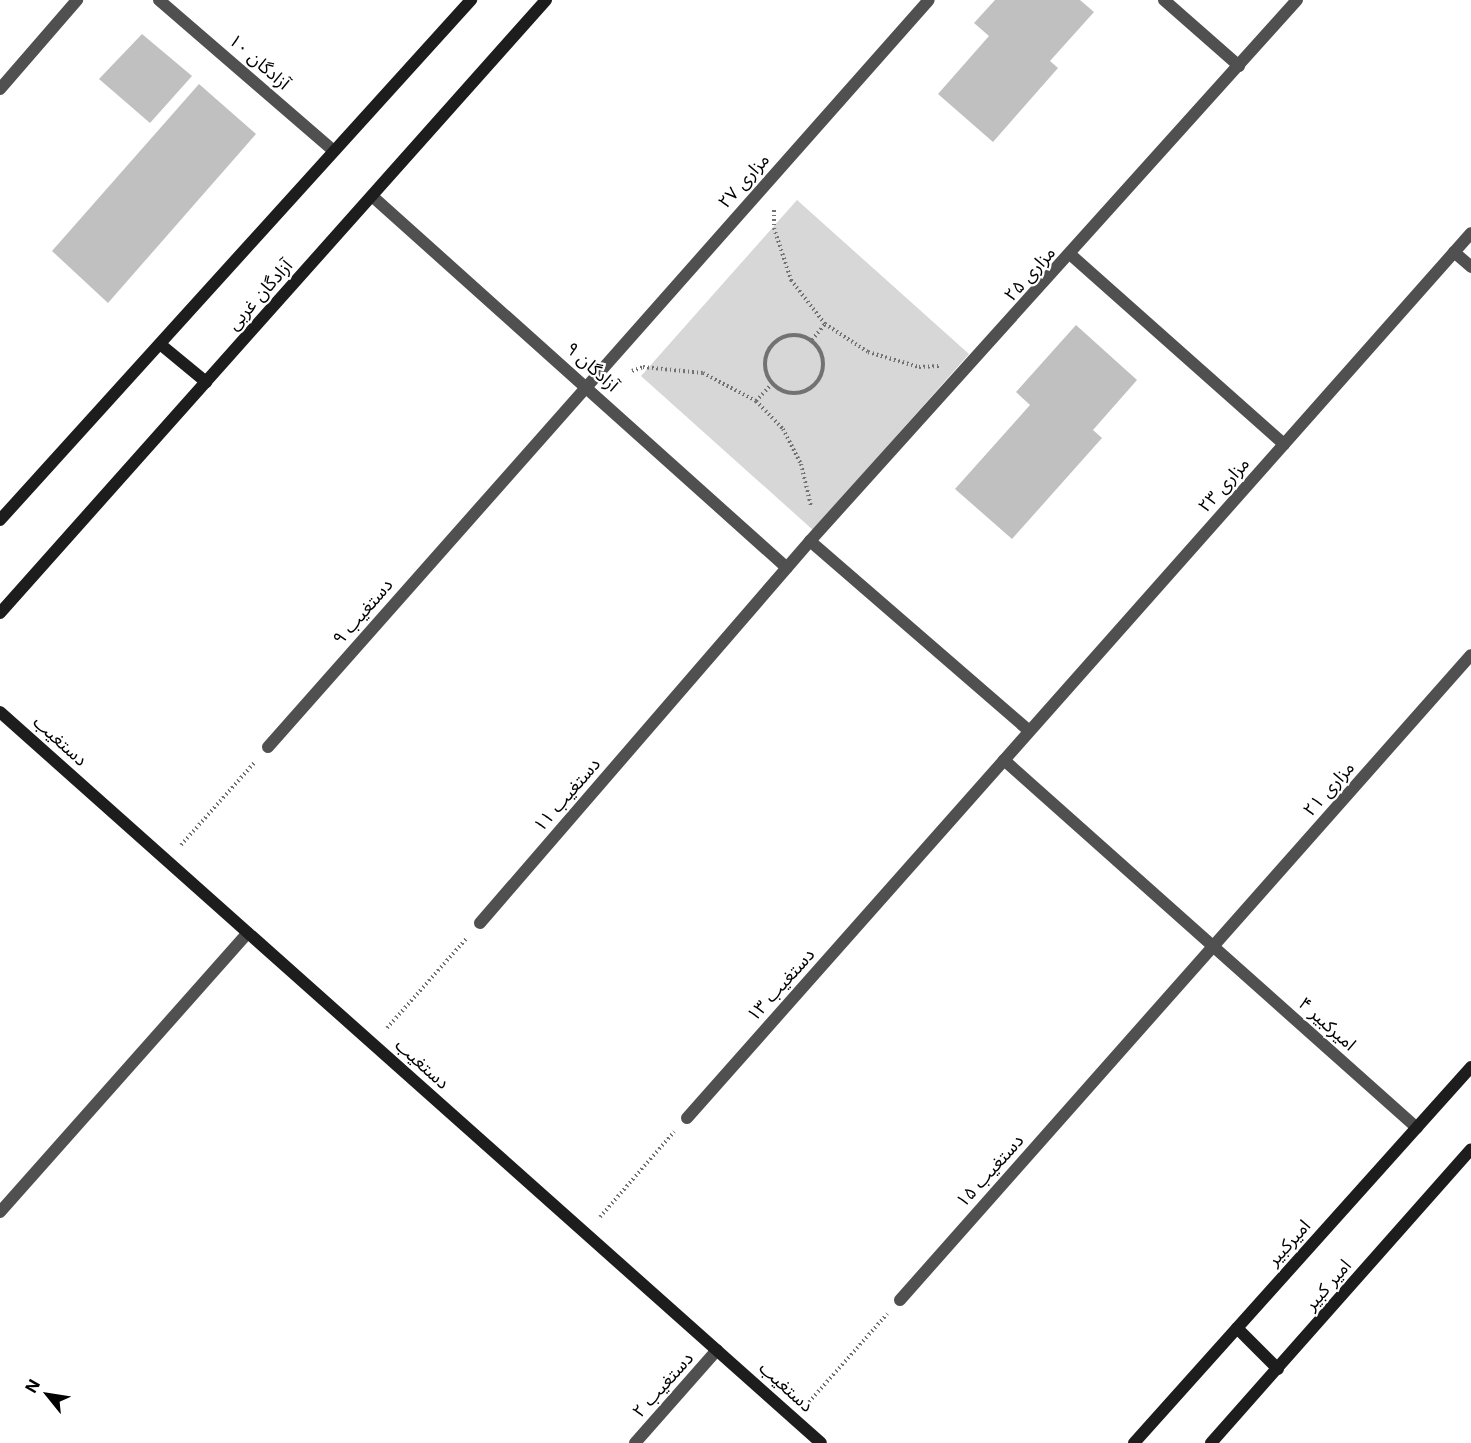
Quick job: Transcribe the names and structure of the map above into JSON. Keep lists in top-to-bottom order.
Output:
{
  "streets": {
    "street": [
      "آزادگان ۱۰",
      "مزاری ۲۷",
      "مزاری ۲۵",
      "آزادگان غربی",
      "آزادگان ۹",
      "مزاری ۲۳",
      "دستغیب ۹",
      "دستغیب",
      "مزاری ۲۱",
      "دستغیب ۱۱",
      "دستغیب ۱۳",
      "امیرکبیر ۴",
      "دستغیب ۱۵",
      "امیرکبیر",
      "امیر کبیر",
      "دستغیب ۲"
    ]
  },
  "crossings": [
    ["مزاری ۲۷", "آزادگان ۹"],
    ["مزاری ۲۷", "دستغیب ۹"],
    ["مزاری ۲۵", "آزادگان ۹"],
    ["مزاری ۲۵", "دستغیب ۱۱"],
    ["آزادگان غربی", "آزادگان ۹"],
    ["آزادگان ۹", "دستغیب ۹"],
    ["آزادگان ۹", "دستغیب ۱۱"],
    ["مزاری ۲۳", "دستغیب ۱۳"],
    ["مزاری ۲۳", "امیرکبیر ۴"],
    ["دستغیب", "دستغیب ۲"],
    ["مزاری ۲۱", "امیرکبیر ۴"],
    ["مزاری ۲۱", "دستغیب ۱۵"],
    ["دستغیب ۱۳", "امیرکبیر ۴"],
    ["امیرکبیر ۴", "دستغیب ۱۵"],
    ["امیرکبیر ۴", "امیرکبیر"]
  ],
  "north": "top left"
}
